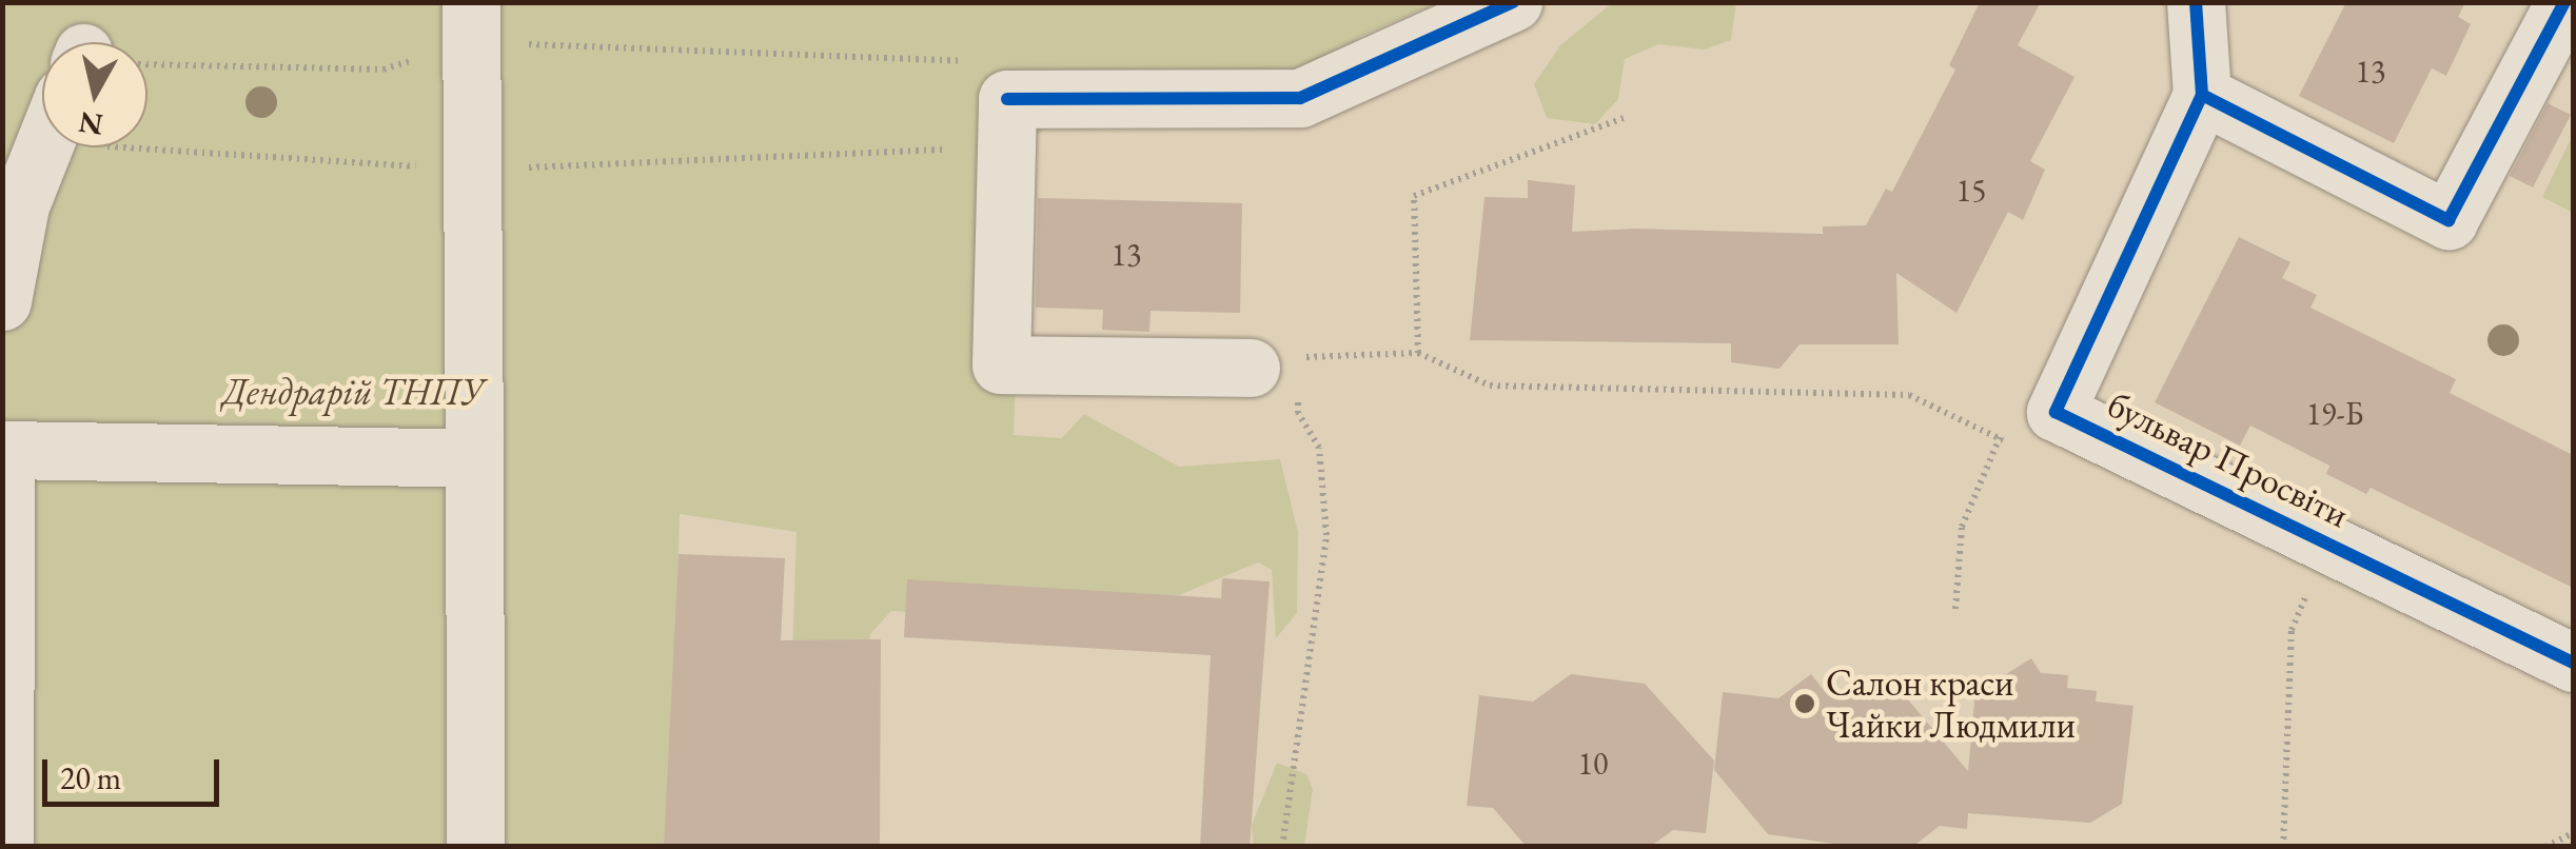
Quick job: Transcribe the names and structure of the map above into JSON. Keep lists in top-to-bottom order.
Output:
{
  "streets": {
    "street": ["бульвар Просвіти"]
  },
  "parks": ["Дендрарій ТНПУ"],
  "places": ["Салон краси Чайки Людмили"],
  "house_numbers": [
    "13",
    "15",
    "13",
    "19-Б",
    "10"
  ],
  "scale_bar": "20 m",
  "north": "bottom"
}
